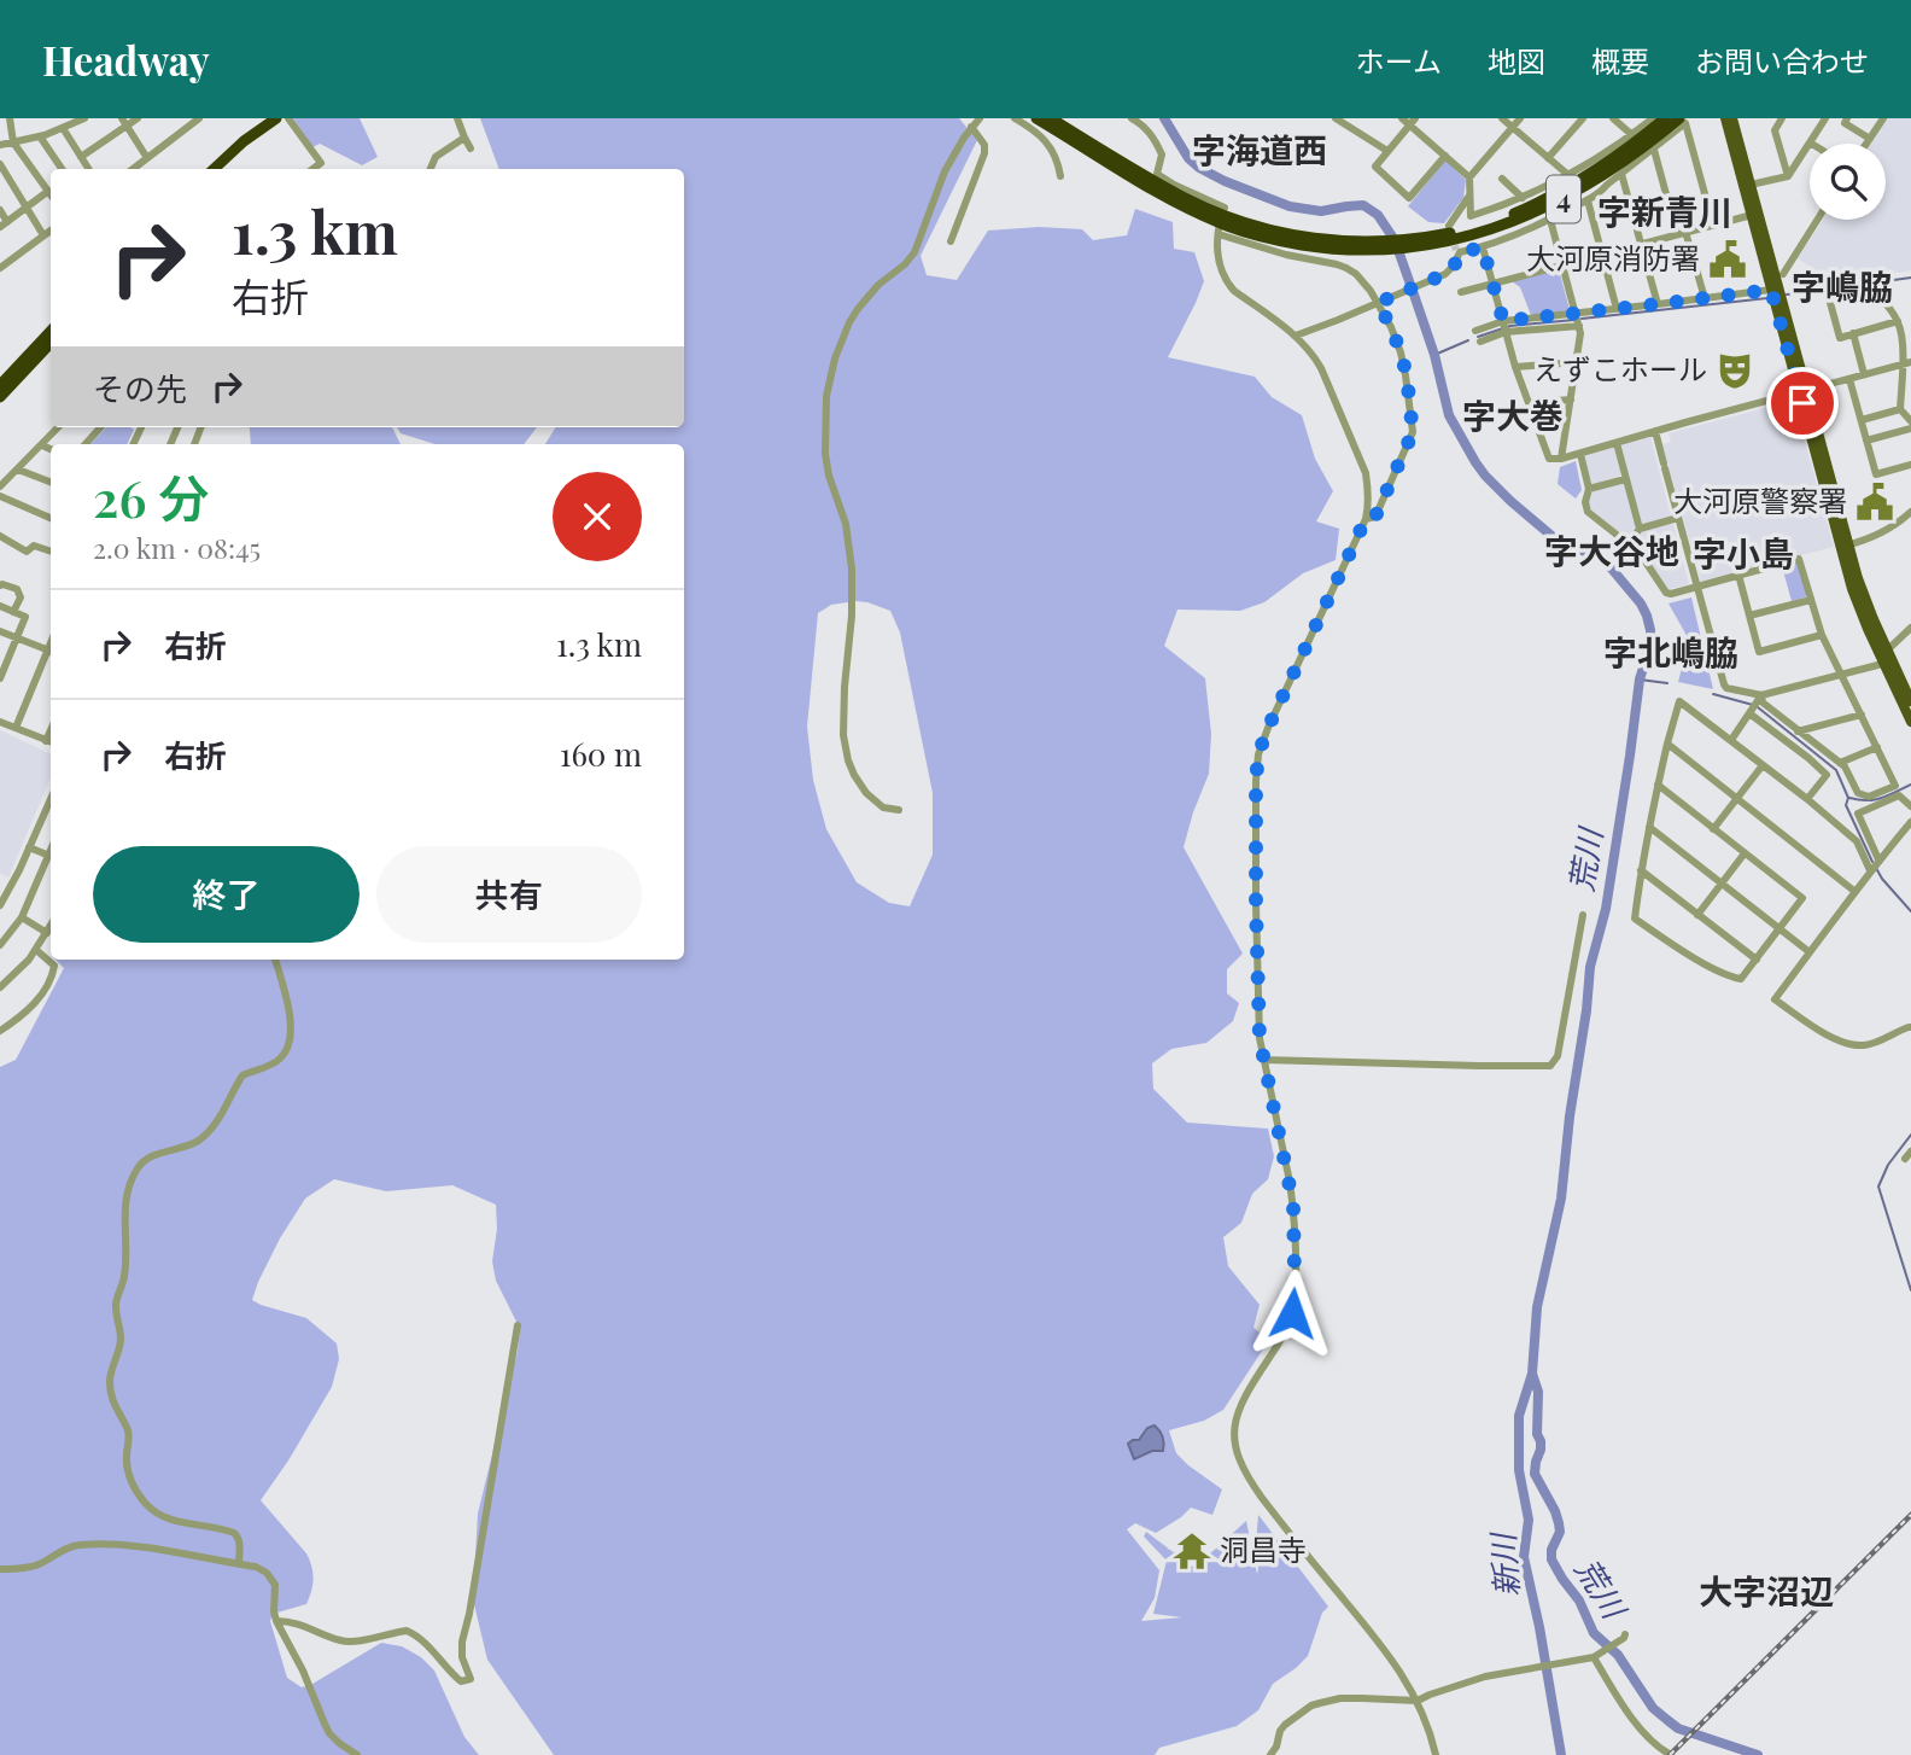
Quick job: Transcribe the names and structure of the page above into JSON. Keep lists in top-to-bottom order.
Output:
{
  "streets": {
    "highway": ["4"]
  },
  "districts": [
    "字海道西",
    "字新青川",
    "字嶋脇",
    "字大巻",
    "字大谷地",
    "字小島",
    "字北嶋脇",
    "大字沼辺"
  ],
  "water": ["荒川", "新川"],
  "places": {
    "public building": ["大河原消防署", "大河原警察署"],
    "theatre": ["えずこホール"],
    "temple": ["洞昌寺"]
  },
  "page": {
    "header": "Headway",
    "nav": [
      "ホーム",
      "地図",
      "概要",
      "お問い合わせ"
    ],
    "turn": ["1.3 km", "右折"],
    "then": "その先",
    "heading": ["26 分", "2.0 km · 08:45"],
    "list": [
      {
        "name": "右折",
        "value": "1.3 km"
      },
      {
        "name": "右折",
        "value": "160 m"
      }
    ],
    "buttons": ["終了", "共有"]
  }
}
